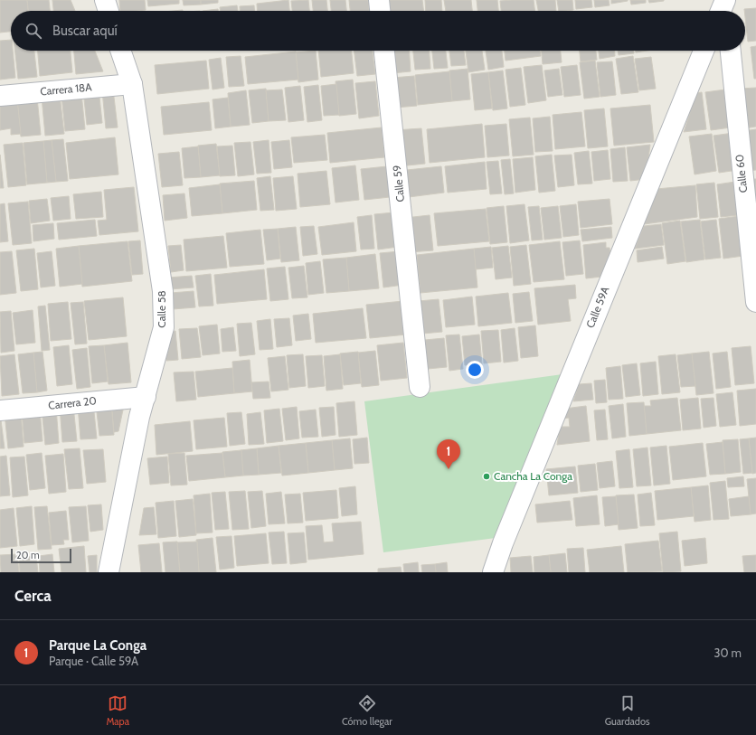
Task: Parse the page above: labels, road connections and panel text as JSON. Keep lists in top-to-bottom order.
{
  "streets": {
    "street": [
      "Carrera 18A",
      "Calle 60",
      "Calle 59",
      "Calle 59A",
      "Calle 58",
      "Carrera 20"
    ]
  },
  "crossings": [
    ["Carrera 18A", "Calle 58"],
    ["Calle 58", "Carrera 20"]
  ],
  "places": ["Cancha La Conga"],
  "scale_bar": "20 m",
  "page": {
    "search": "Buscar aquí",
    "pins": "1",
    "scale": "20 m",
    "heading": "Cerca",
    "list": [
      {
        "mark": "1",
        "name": "Parque La Conga",
        "note": "Parque · Calle 59A",
        "value": "30 m"
      }
    ],
    "nav": ["Mapa", "Cómo llegar", "Guardados"]
  }
}
